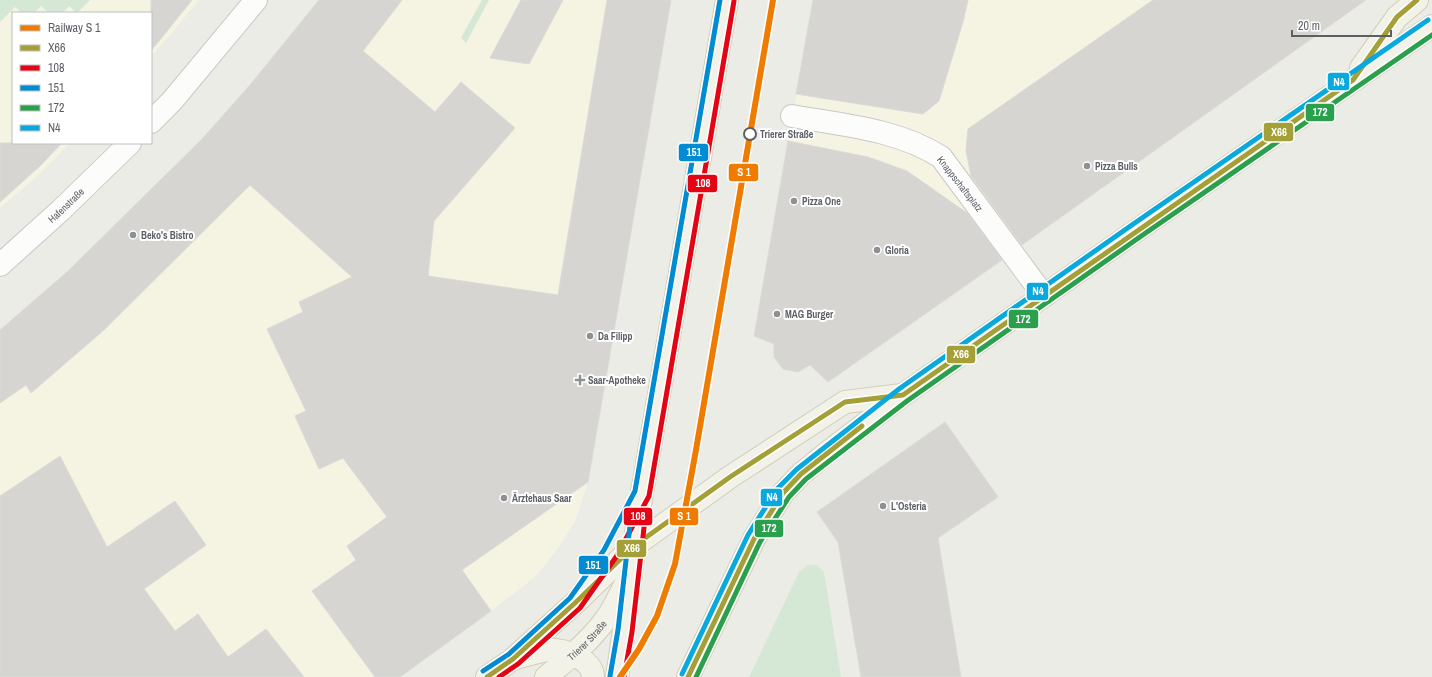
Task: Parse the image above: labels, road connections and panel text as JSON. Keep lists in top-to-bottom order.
{
  "streets": {
    "main road": ["Trierer Straße"],
    "street": ["Knappschaftsplatz", "Hafenstraße"]
  },
  "places": {
    "other": [
      "Trierer Straße",
      "Pizza Bulls",
      "Pizza One",
      "Beko's Bistro",
      "Gloria",
      "MAG Burger",
      "Da Filipp",
      "Ärztehaus Saar",
      "L'Osteria"
    ],
    "health": ["Saar-Apotheke"]
  },
  "lines": [
    "transit line X66",
    "transit line 151",
    "transit line 108",
    "transit line N4",
    "transit line 172"
  ],
  "legend": [
    "Railway S 1",
    "X66",
    "108",
    "151",
    "172",
    "N4"
  ],
  "scale_bar": "20 m"
}
